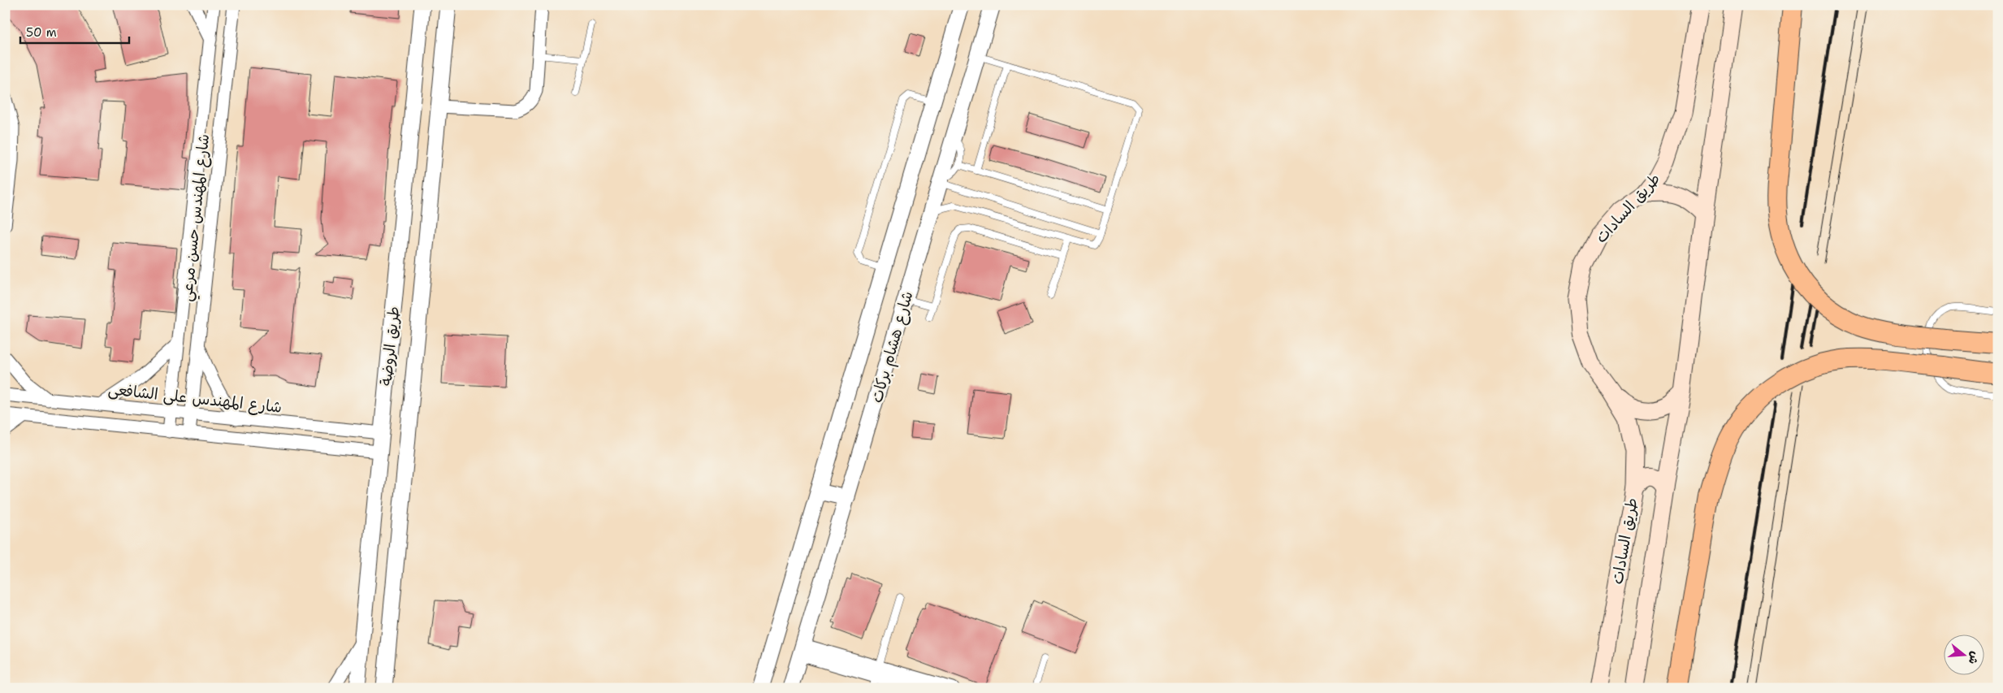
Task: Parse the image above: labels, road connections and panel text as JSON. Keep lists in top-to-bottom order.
{
  "streets": {
    "main road": ["طريق السادات"],
    "street": [
      "شارع المهندس حسن مرعي",
      "طريق الروضة",
      "شارع هشام بركات",
      "شارع المهندس على الشافعى"
    ]
  },
  "crossings": [
    ["شارع المهندس حسن مرعي", "شارع المهندس على الشافعى"],
    ["طريق الروضة", "شارع المهندس على الشافعى"]
  ],
  "scale_bar": "50 m",
  "north": "right"
}
